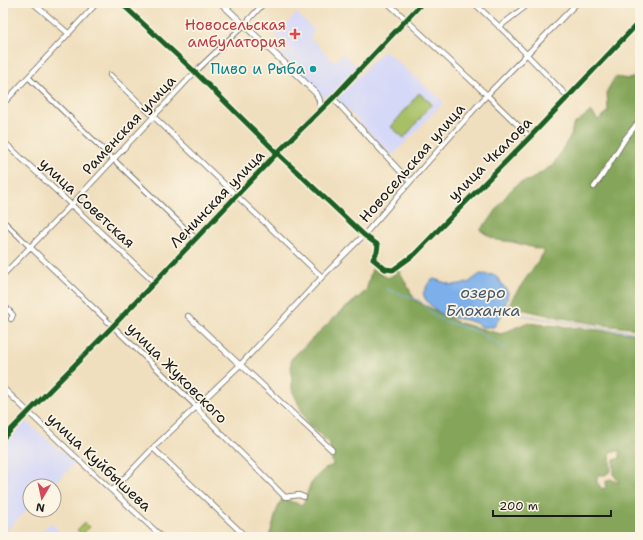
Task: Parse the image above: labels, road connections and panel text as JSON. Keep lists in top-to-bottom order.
{
  "streets": {
    "street": [
      "Раменская улица",
      "улица Чкалова",
      "Новосельская улица",
      "Ленинская улица",
      "улица Советская",
      "улица Жуковского",
      "улица Куйбышева"
    ]
  },
  "crossings": [
    ["Раменская улица", "улица Советская"],
    ["Раменская улица", "улица Жуковского"],
    ["улица Чкалова", "Новосельская улица"],
    ["Новосельская улица", "улица Жуковского"],
    ["Новосельская улица", "улица Куйбышева"],
    ["Ленинская улица", "улица Советская"],
    ["Ленинская улица", "улица Жуковского"],
    ["Ленинская улица", "улица Куйбышева"]
  ],
  "water": ["озеро Блоханка"],
  "places": {
    "health": ["Новосельская амбулатория"],
    "other": ["Пиво и Рыба"]
  },
  "scale_bar": "200 m",
  "north": "bottom"
}
